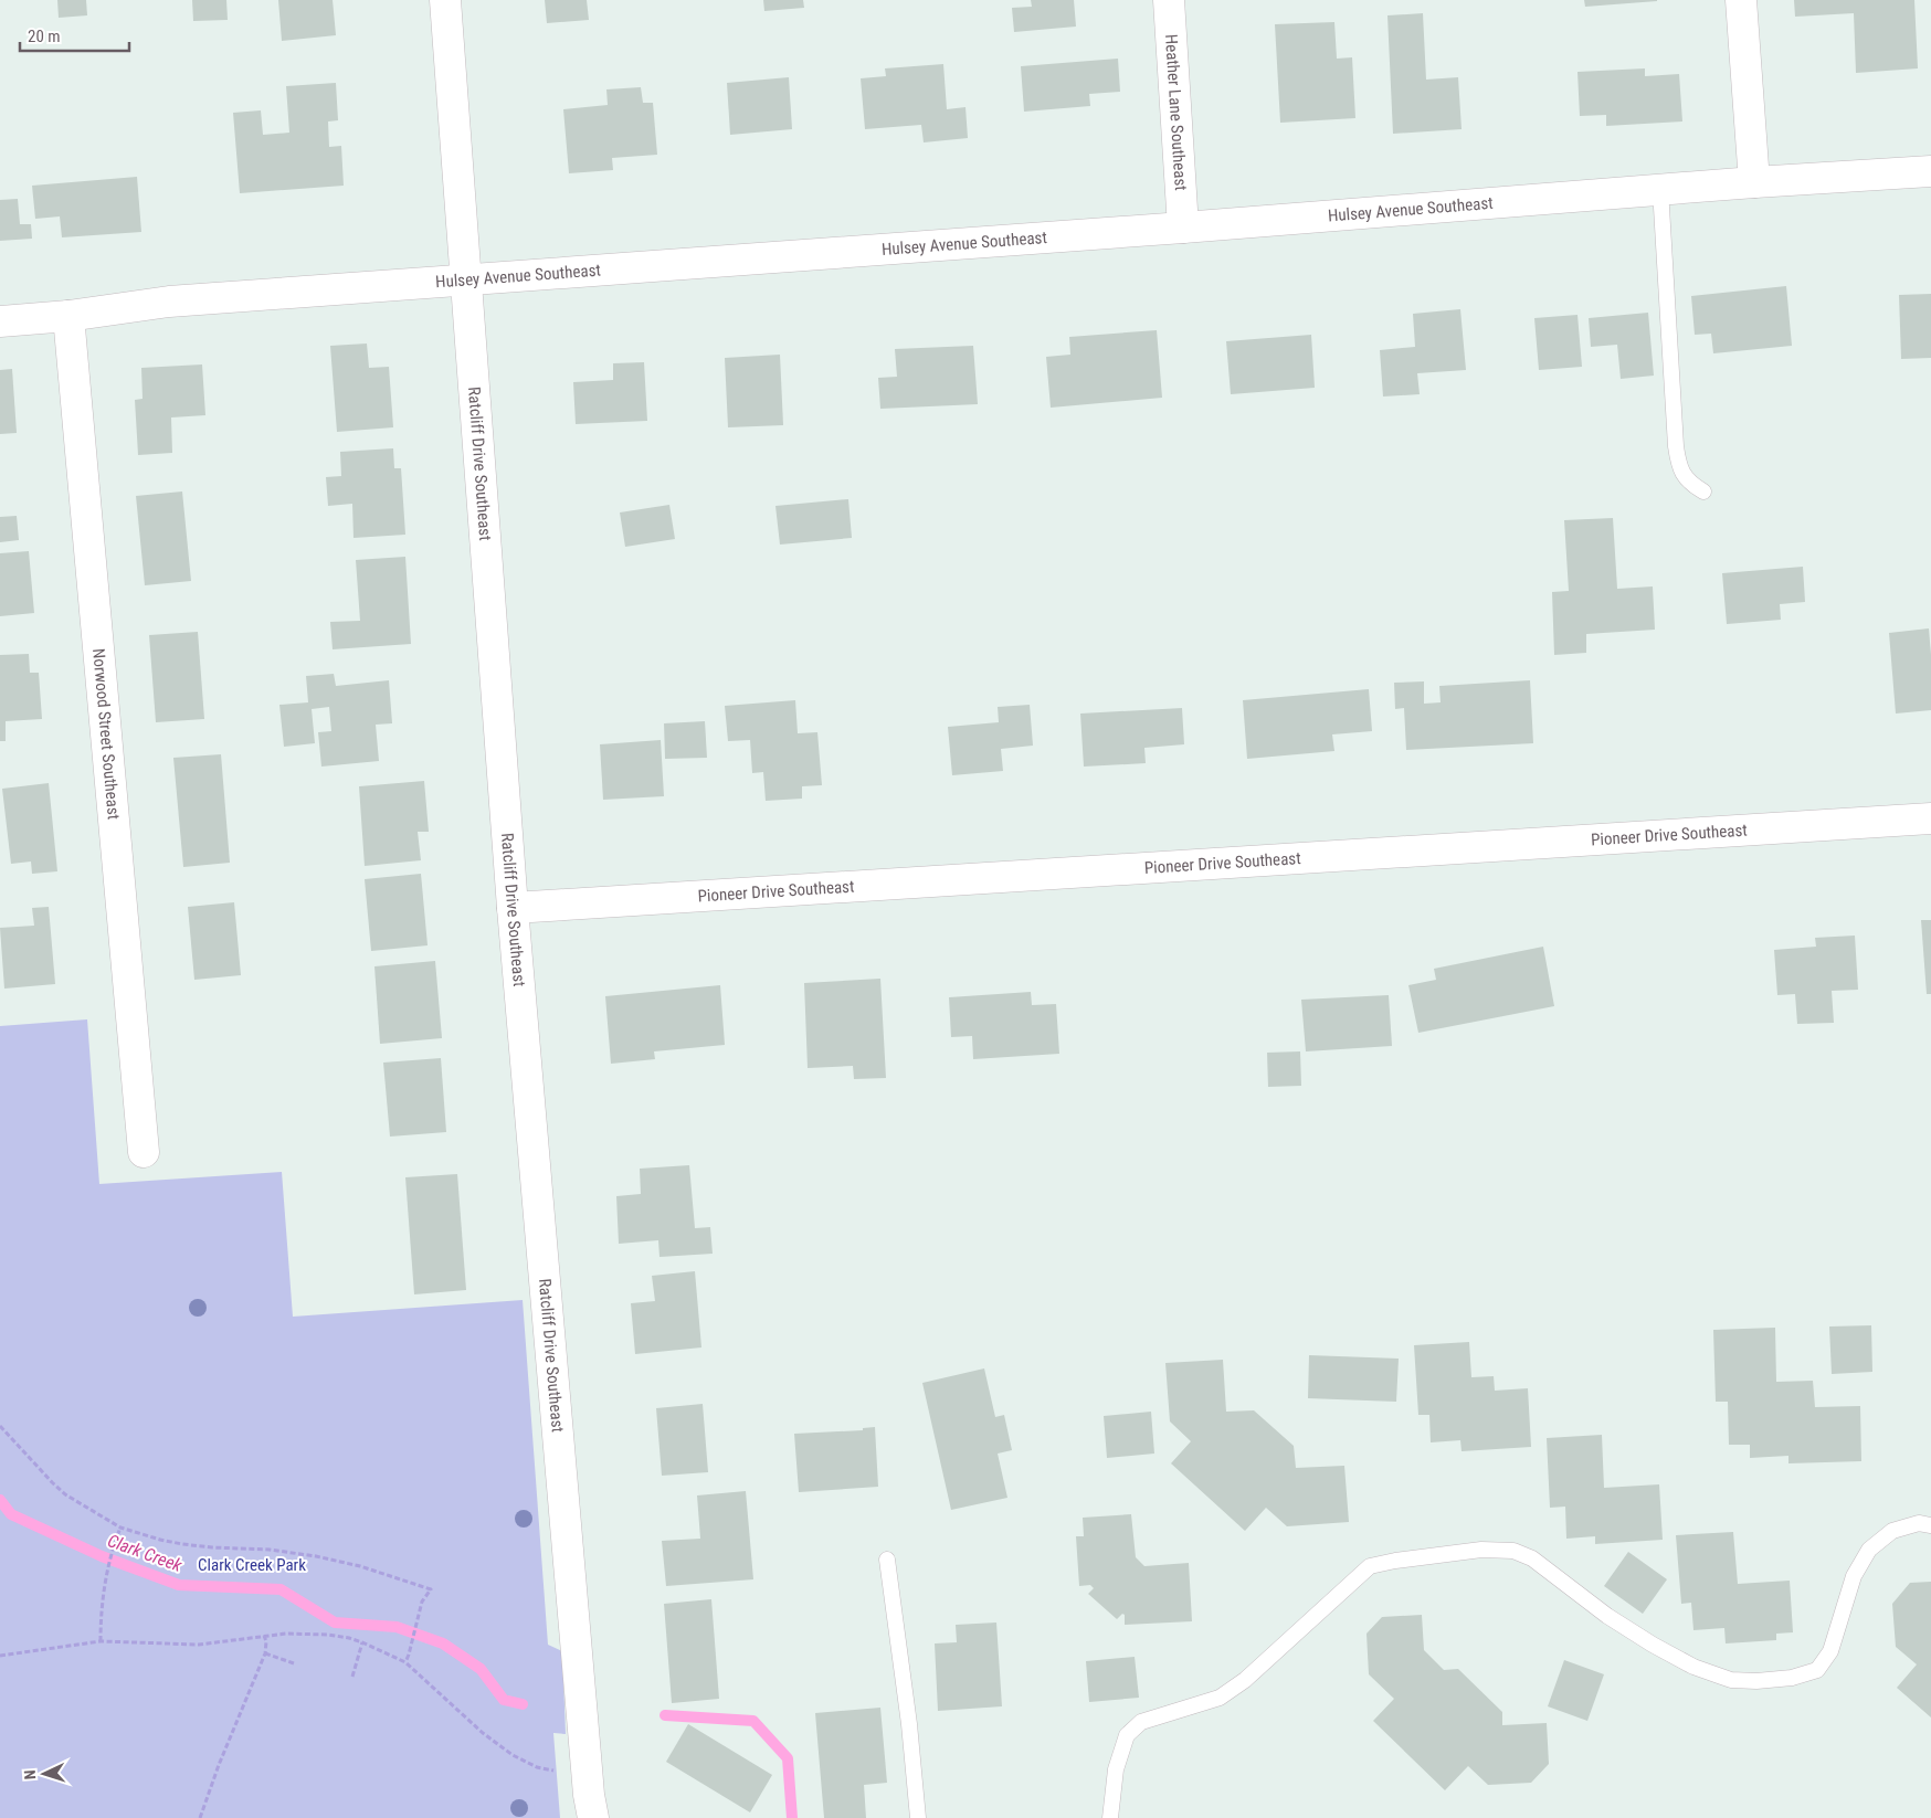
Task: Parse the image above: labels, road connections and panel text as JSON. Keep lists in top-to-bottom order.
{
  "streets": {
    "street": [
      "Heather Lane Southeast",
      "Hulsey Avenue Southeast",
      "Ratcliff Drive Southeast",
      "Norwood Street Southeast",
      "Pioneer Drive Southeast"
    ]
  },
  "crossings": [
    ["Heather Lane Southeast", "Hulsey Avenue Southeast"],
    ["Hulsey Avenue Southeast", "Ratcliff Drive Southeast"],
    ["Hulsey Avenue Southeast", "Norwood Street Southeast"],
    ["Ratcliff Drive Southeast", "Pioneer Drive Southeast"]
  ],
  "water": ["Clark Creek"],
  "parks": ["Clark Creek Park"],
  "scale_bar": "20 m",
  "north": "left"
}
